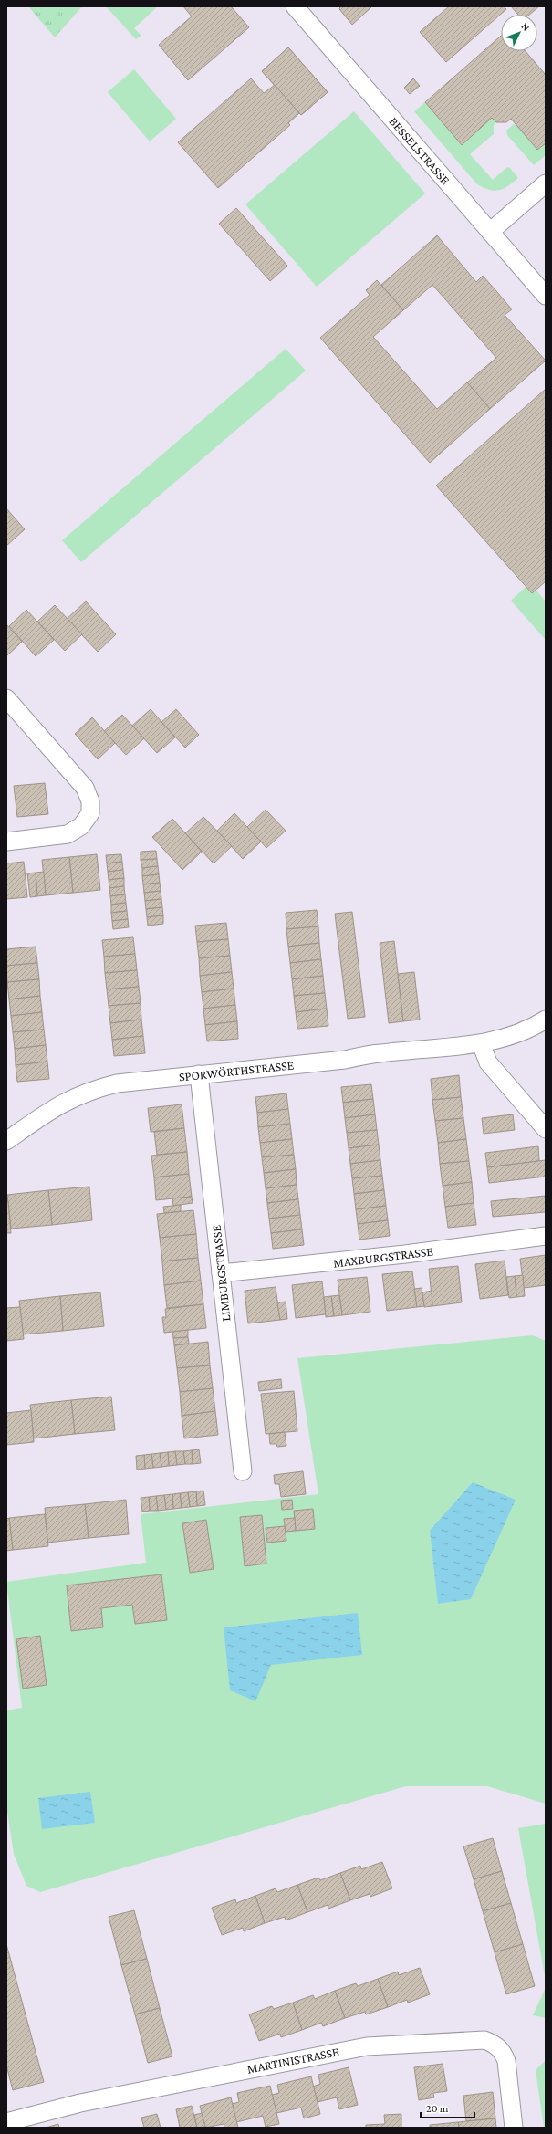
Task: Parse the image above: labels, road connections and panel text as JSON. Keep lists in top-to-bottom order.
{
  "streets": {
    "street": [
      "BESSELSTRASSE",
      "SPORWÖRTHSTRASSE",
      "MAXBURGSTRASSE",
      "LIMBURGSTRASSE",
      "MARTINISTRASSE"
    ]
  },
  "crossings": [
    ["SPORWÖRTHSTRASSE", "LIMBURGSTRASSE"],
    ["MAXBURGSTRASSE", "LIMBURGSTRASSE"]
  ],
  "scale_bar": "20 m",
  "north": "top right"
}
